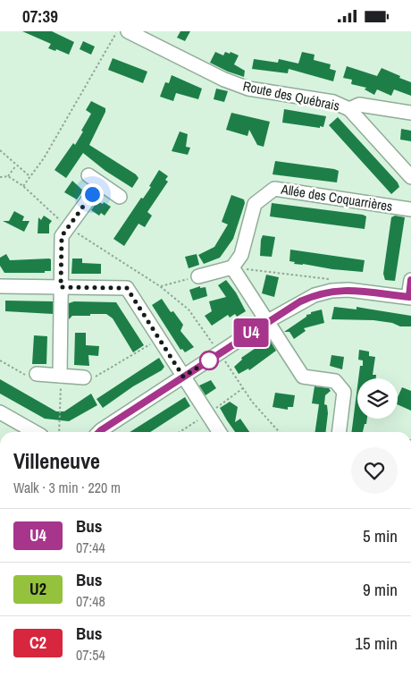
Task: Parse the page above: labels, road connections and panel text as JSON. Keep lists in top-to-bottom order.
{
  "streets": {
    "street": ["Route des Québrais", "Allée des Coquarrières"]
  },
  "lines": ["bus line U4"],
  "page": {
    "status": "07:39",
    "on_map": "U4",
    "heading": ["Villeneuve", "Walk · 3 min · 220 m"],
    "list": [
      {
        "mark": "U4",
        "name": "Bus",
        "note": "07:44",
        "value": "5 min"
      },
      {
        "mark": "U2",
        "name": "Bus",
        "note": "07:48",
        "value": "9 min"
      },
      {
        "mark": "C2",
        "name": "Bus",
        "note": "07:54",
        "value": "15 min"
      }
    ]
  }
}
